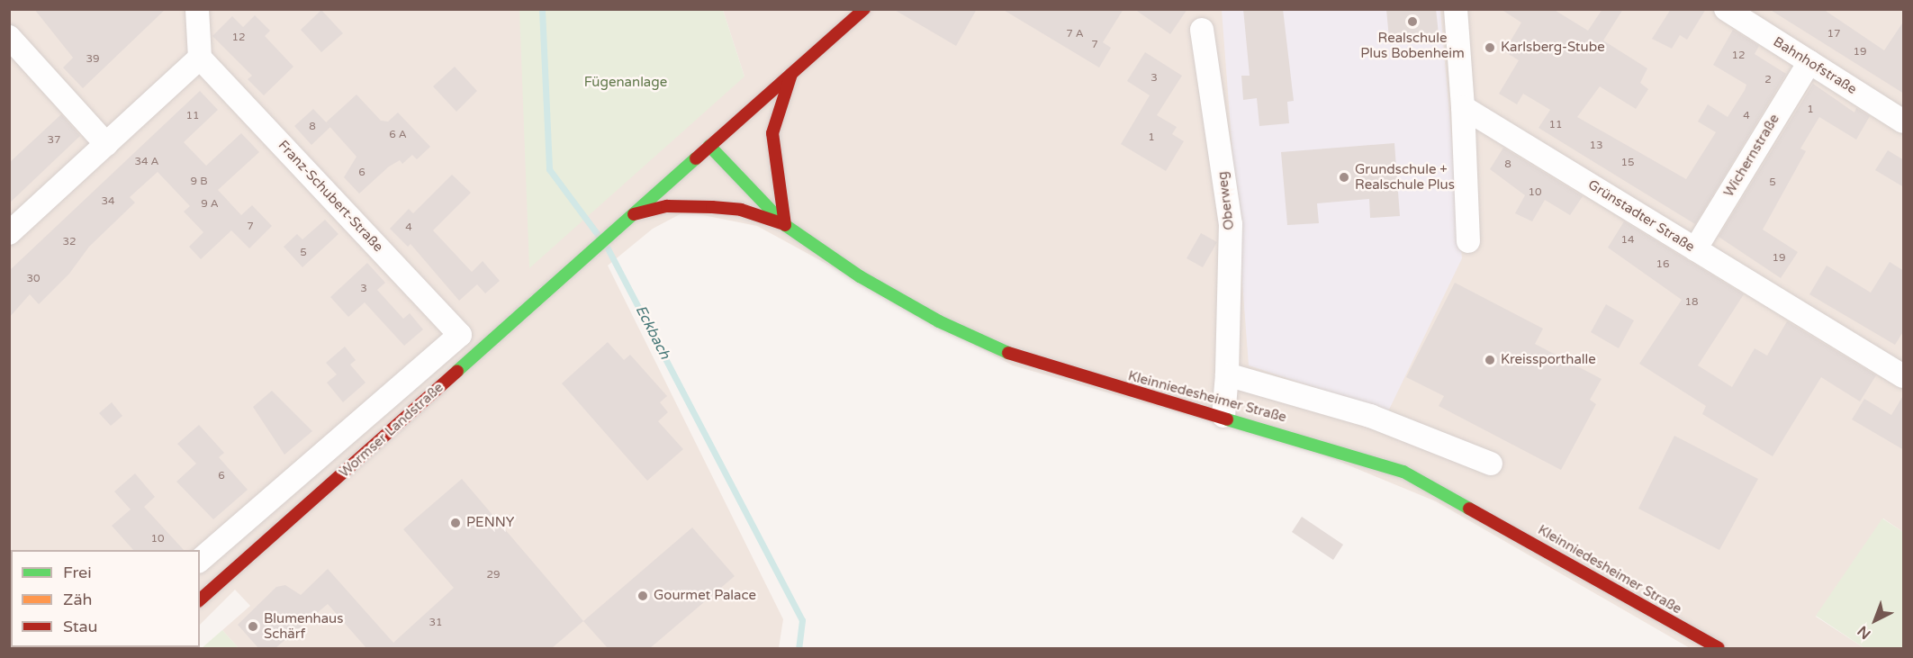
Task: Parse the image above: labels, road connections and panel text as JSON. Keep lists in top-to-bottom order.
{
  "streets": {
    "main road": ["Kleinniedesheimer Straße", "Wormser Landstraße"],
    "street": [
      "Bahnhofstraße",
      "Wichernstraße",
      "Franz-Schubert-Straße",
      "Oberweg",
      "Grünstadter Straße"
    ]
  },
  "crossings": [
    ["Bahnhofstraße", "Wichernstraße"],
    ["Wichernstraße", "Grünstadter Straße"],
    ["Franz-Schubert-Straße", "Wormser Landstraße"],
    ["Oberweg", "Kleinniedesheimer Straße"],
    ["Kleinniedesheimer Straße", "Wormser Landstraße"]
  ],
  "water": ["Eckbach"],
  "parks": ["Fügenanlage"],
  "places": [
    "Realschule Plus Bobenheim",
    "Karlsberg-Stube",
    "Grundschule + Realschule Plus",
    "Kreissporthalle",
    "PENNY",
    "Gourmet Palace",
    "Blumenhaus Schärf"
  ],
  "house_numbers": [
    "7 A",
    "17",
    "12",
    "7",
    "19",
    "12",
    "39",
    "3",
    "2",
    "1",
    "11",
    "4",
    "11",
    "8",
    "6 A",
    "1",
    "37",
    "13",
    "34 A",
    "15",
    "8",
    "6",
    "9 B",
    "5",
    "10",
    "34",
    "9 A",
    "7",
    "4",
    "14",
    "32",
    "5",
    "19",
    "16",
    "30",
    "3",
    "18",
    "6",
    "10",
    "29",
    "31"
  ],
  "legend": ["Frei", "Zäh", "Stau"],
  "north": "bottom left"
}
